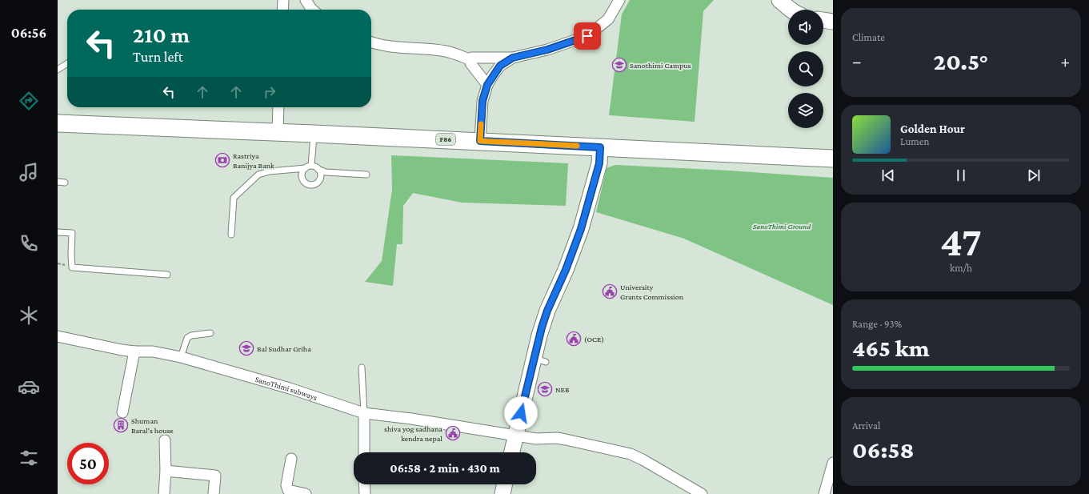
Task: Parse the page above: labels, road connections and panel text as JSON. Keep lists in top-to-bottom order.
{
  "streets": {
    "main road": ["F86"],
    "street": ["SanoThimi subways"]
  },
  "parks": ["SanoThimi Ground"],
  "places": {
    "school or university": ["Sanothimi Campus", "Bal Sudhar Griha", "NEB"],
    "bank": ["Rastriya Banijya Bank"],
    "public building": ["University Grants Commission", "(OCE)", "shiva yog sadhana kendra nepal"],
    "building": ["Shuman Baral's house"]
  },
  "page": {
    "tabs": "06:56",
    "tile": [
      "Climate",
      ["47", "km/h"],
      ["Range · 93%", "465 km"],
      ["Arrival", "06:58"]
    ],
    "turn": ["210 m", "Turn left"],
    "heat": ["−", "20.5°", "+"],
    "song": ["Golden Hour", "Lumen"],
    "limit": "50",
    "trip": "06:58 · 2 min · 430 m"
  }
}
